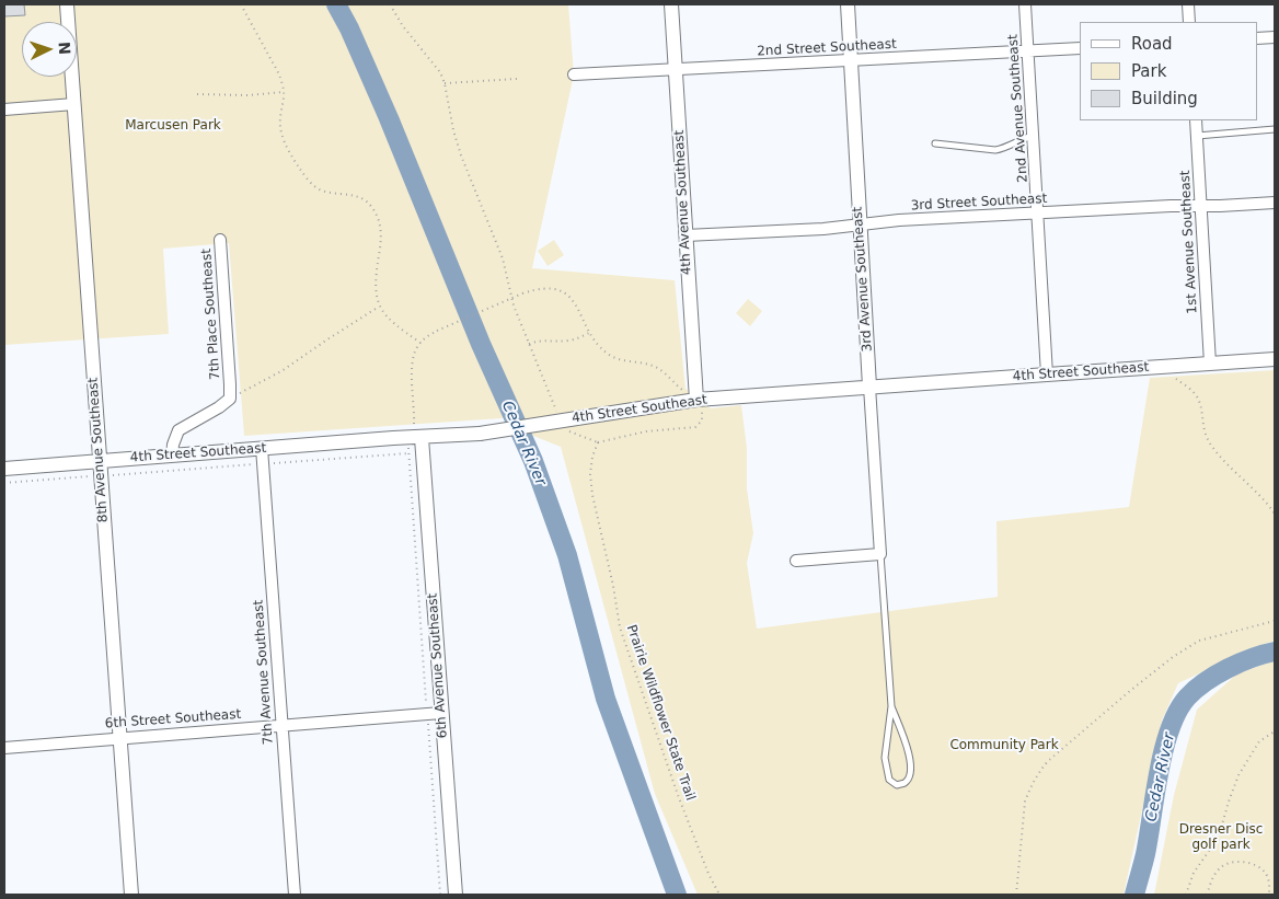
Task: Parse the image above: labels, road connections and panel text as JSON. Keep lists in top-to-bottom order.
{
  "streets": {
    "street": [
      "2nd Street Southeast",
      "2nd Avenue Southeast",
      "4th Avenue Southeast",
      "3rd Street Southeast",
      "1st Avenue Southeast",
      "3rd Avenue Southeast",
      "7th Place Southeast",
      "4th Street Southeast",
      "8th Avenue Southeast",
      "6th Avenue Southeast",
      "7th Avenue Southeast",
      "6th Street Southeast"
    ],
    "path": ["Prairie Wildflower State Trail"]
  },
  "crossings": [
    ["2nd Street Southeast", "2nd Avenue Southeast"],
    ["2nd Street Southeast", "4th Avenue Southeast"],
    ["2nd Street Southeast", "3rd Avenue Southeast"],
    ["2nd Avenue Southeast", "3rd Street Southeast"],
    ["2nd Avenue Southeast", "4th Street Southeast"],
    ["4th Avenue Southeast", "3rd Street Southeast"],
    ["4th Avenue Southeast", "4th Street Southeast"],
    ["3rd Street Southeast", "1st Avenue Southeast"],
    ["3rd Street Southeast", "3rd Avenue Southeast"],
    ["1st Avenue Southeast", "4th Street Southeast"],
    ["3rd Avenue Southeast", "4th Street Southeast"],
    ["7th Place Southeast", "4th Street Southeast"],
    ["4th Street Southeast", "8th Avenue Southeast"],
    ["4th Street Southeast", "6th Avenue Southeast"],
    ["4th Street Southeast", "7th Avenue Southeast"],
    ["8th Avenue Southeast", "6th Street Southeast"],
    ["6th Avenue Southeast", "6th Street Southeast"],
    ["7th Avenue Southeast", "6th Street Southeast"]
  ],
  "water": ["Cedar River"],
  "parks": ["Marcusen Park", "Community Park", "Dresner Disc golf park"],
  "legend": ["Road", "Park", "Building"],
  "north": "right"
}
